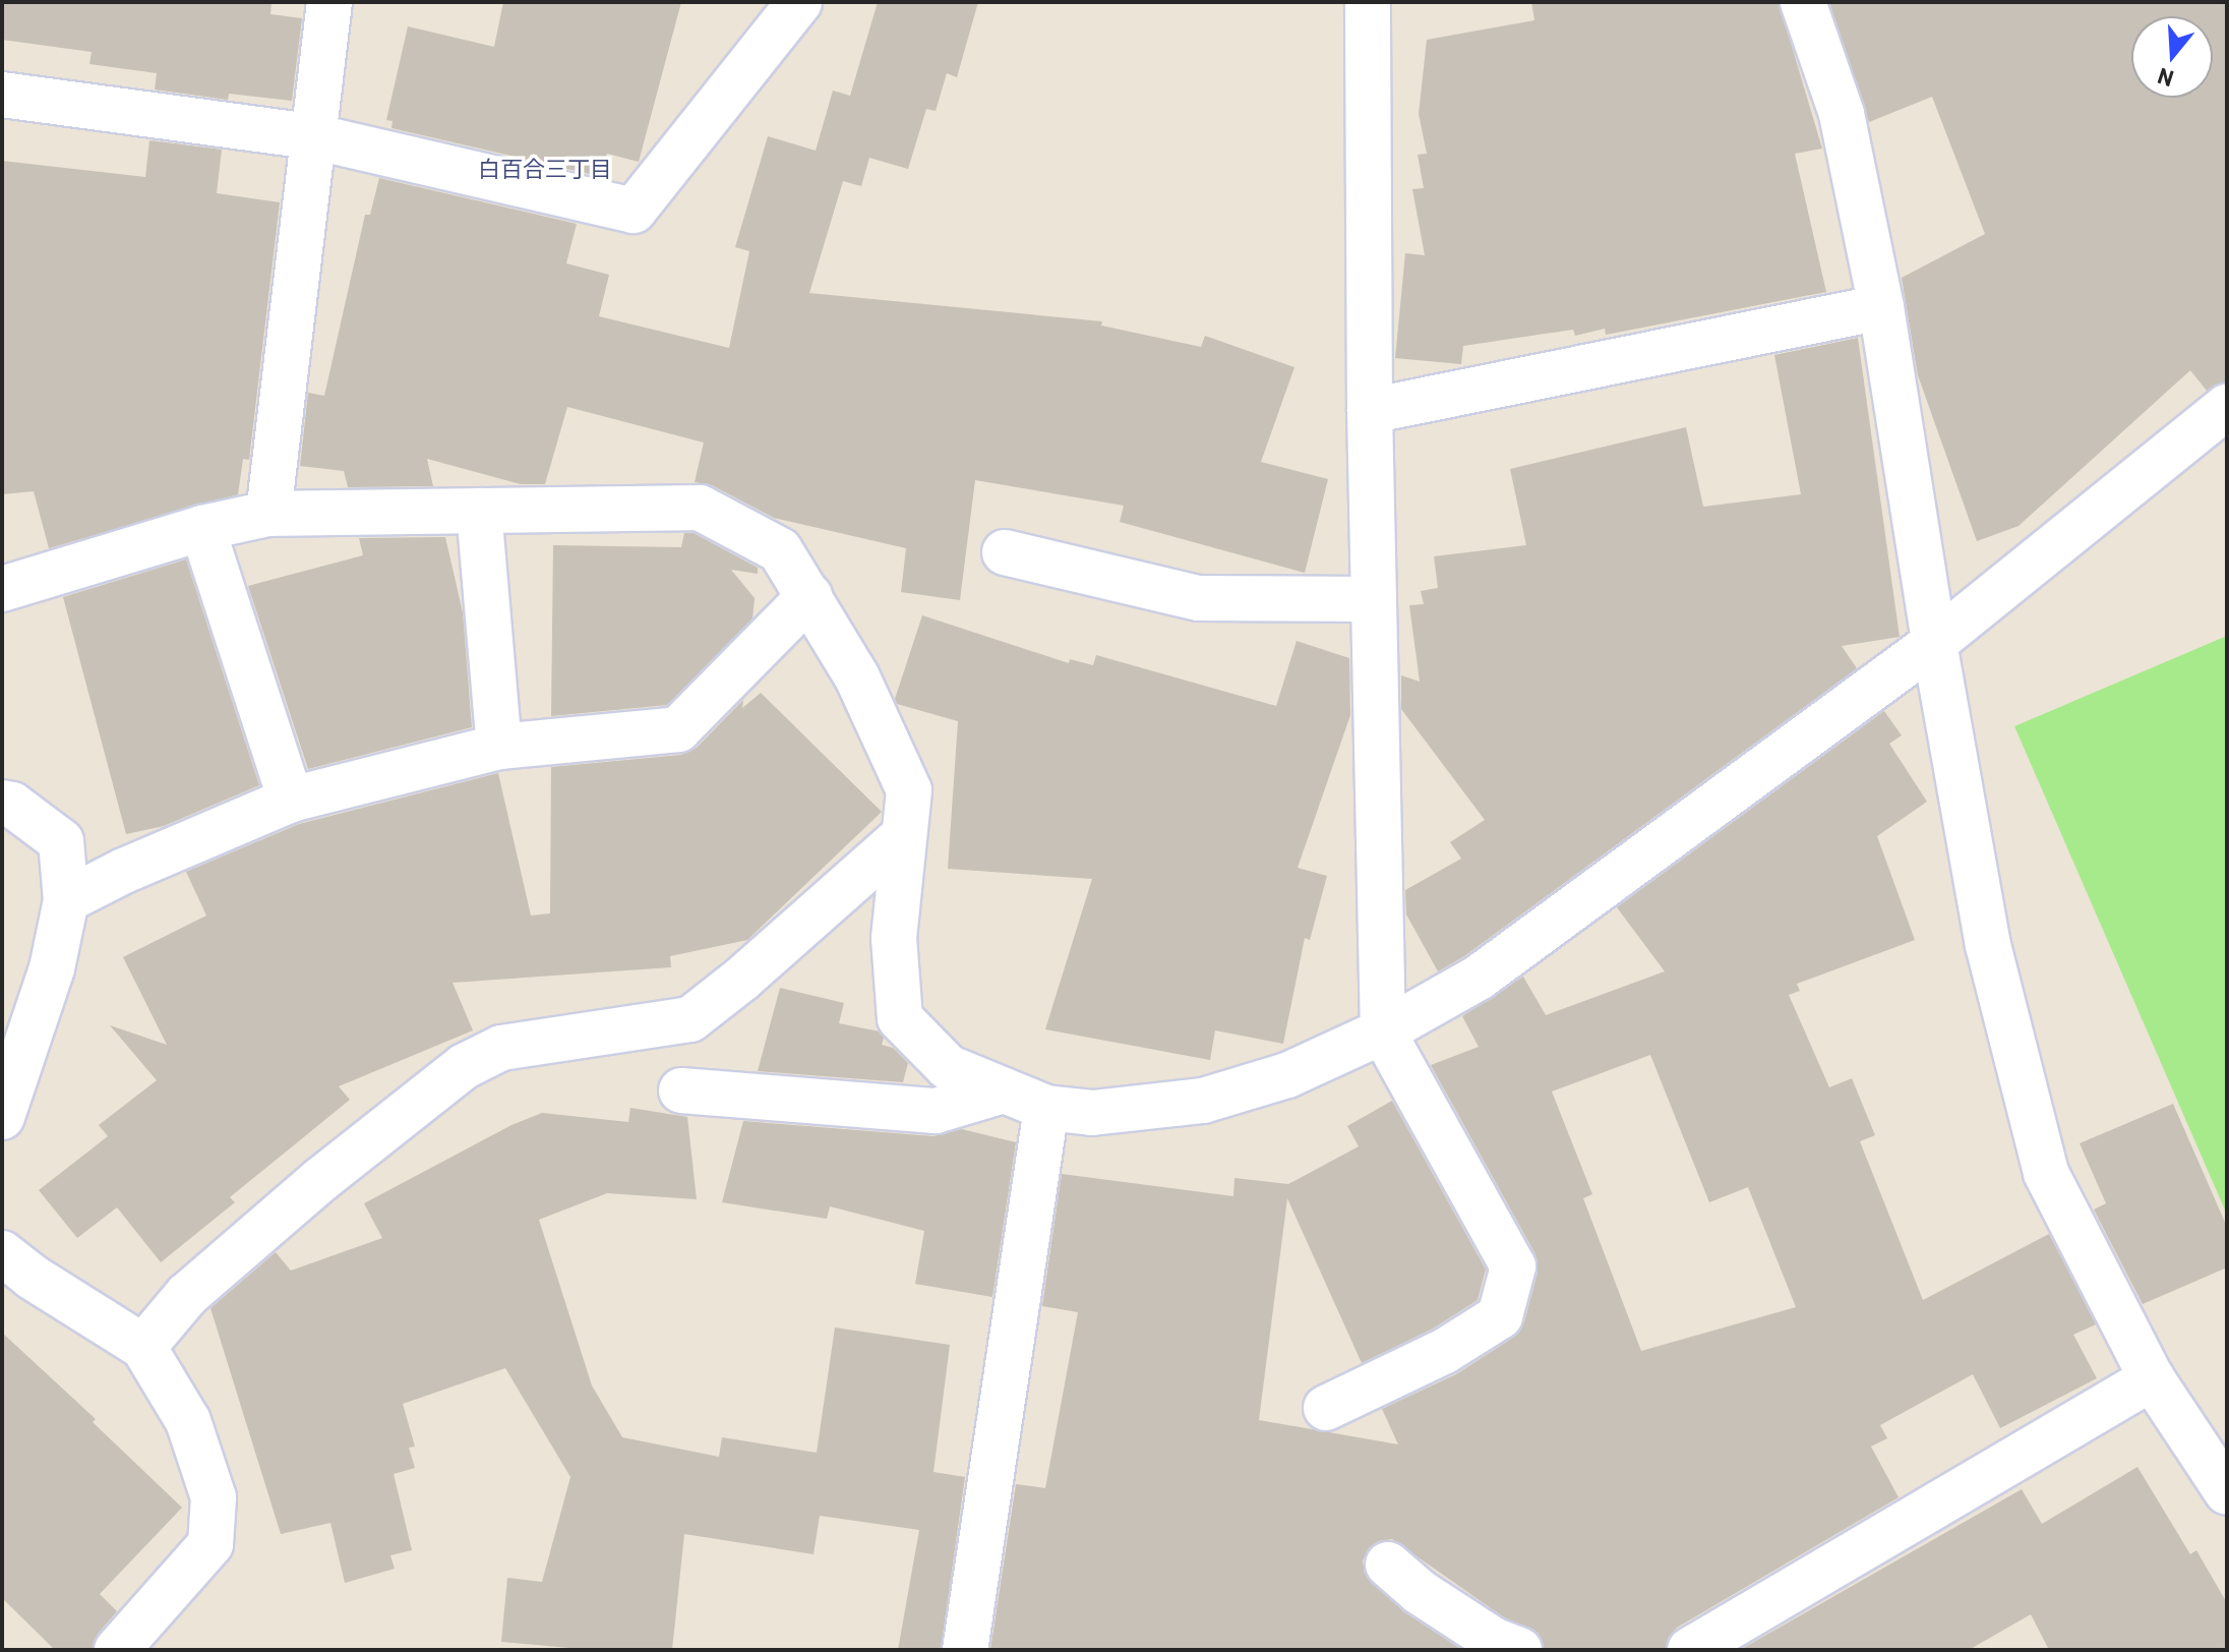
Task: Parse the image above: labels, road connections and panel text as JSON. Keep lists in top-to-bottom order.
{
  "districts": ["白百合三丁目"],
  "north": "bottom"
}
